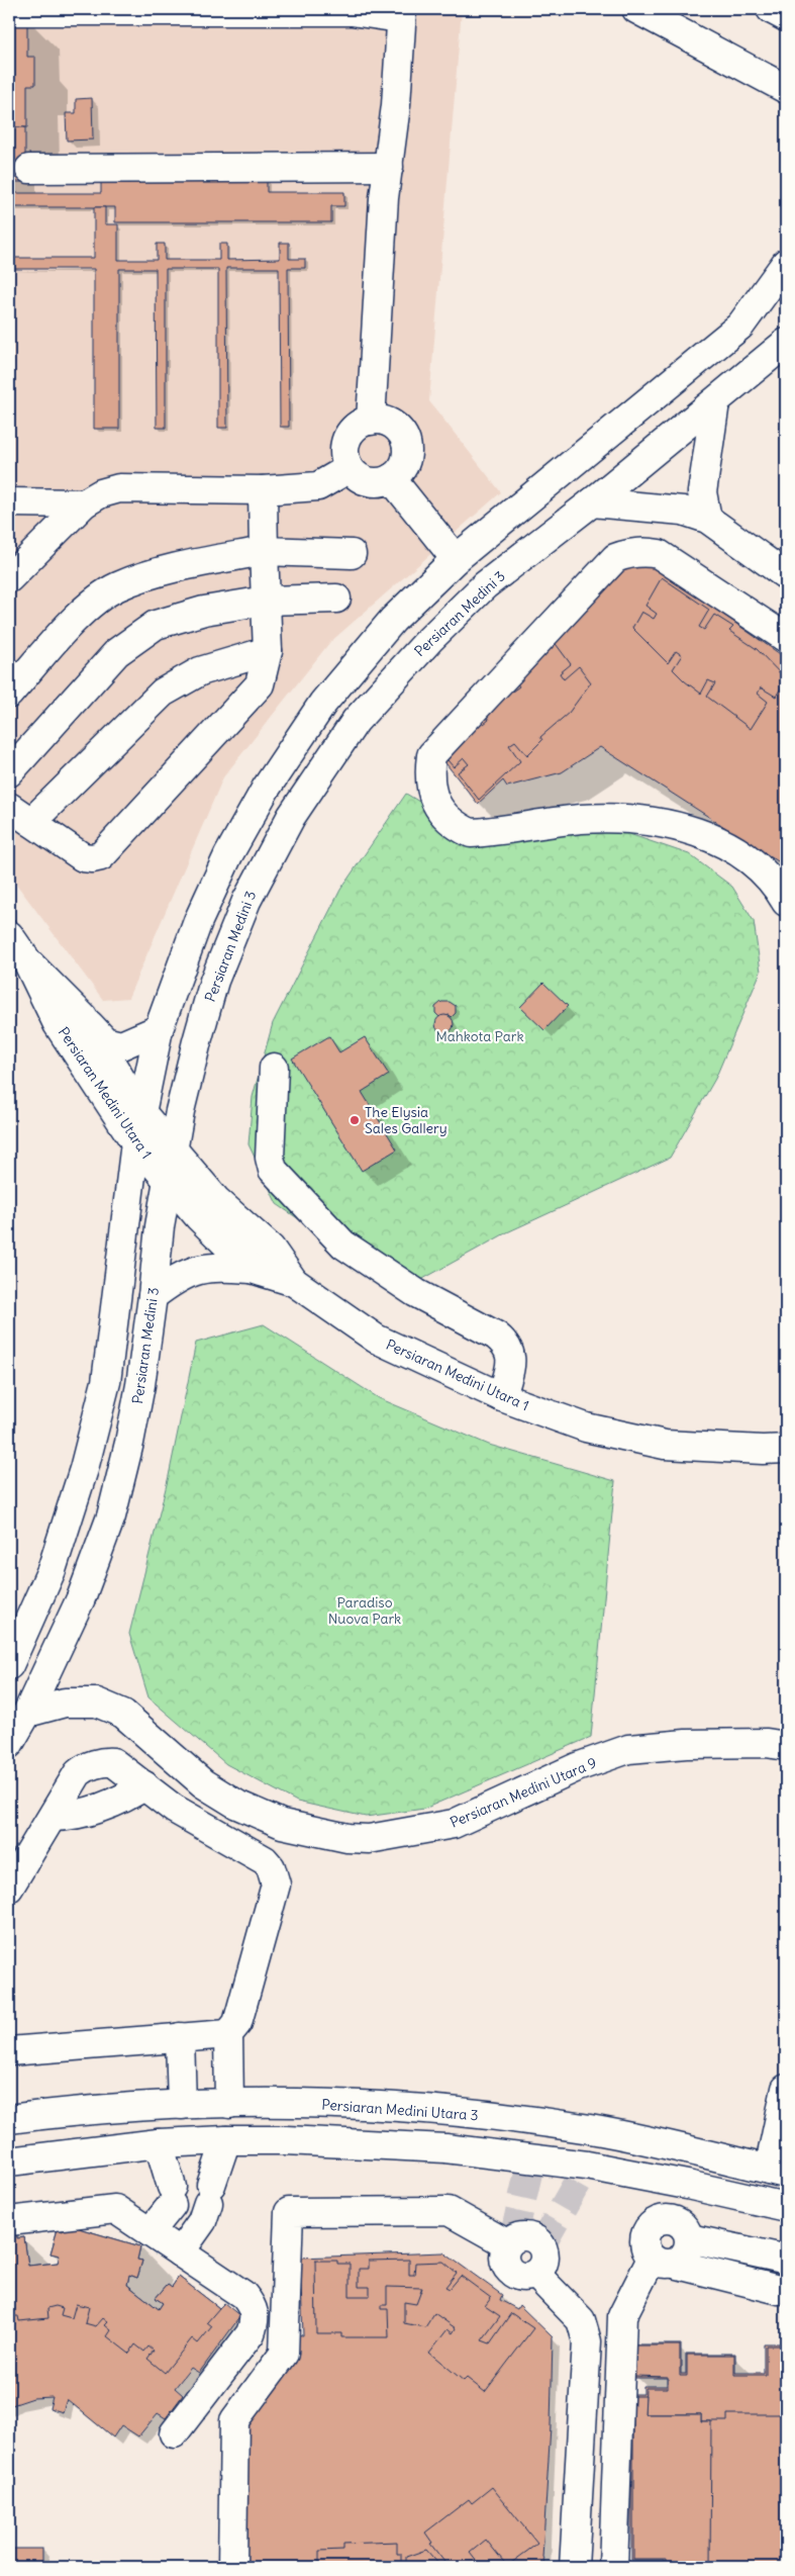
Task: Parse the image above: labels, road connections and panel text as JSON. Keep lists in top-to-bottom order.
{
  "streets": {
    "street": [
      "Persiaran Medini 3",
      "Persiaran Medini Utara 1",
      "Persiaran Medini Utara 9",
      "Persiaran Medini Utara 3"
    ]
  },
  "crossings": [
    ["Persiaran Medini 3", "Persiaran Medini Utara 1"],
    ["Persiaran Medini 3", "Persiaran Medini Utara 9"]
  ],
  "parks": ["Mahkota Park", "Paradiso Nuova Park"],
  "places": ["The Elysia Sales Gallery"]
}
